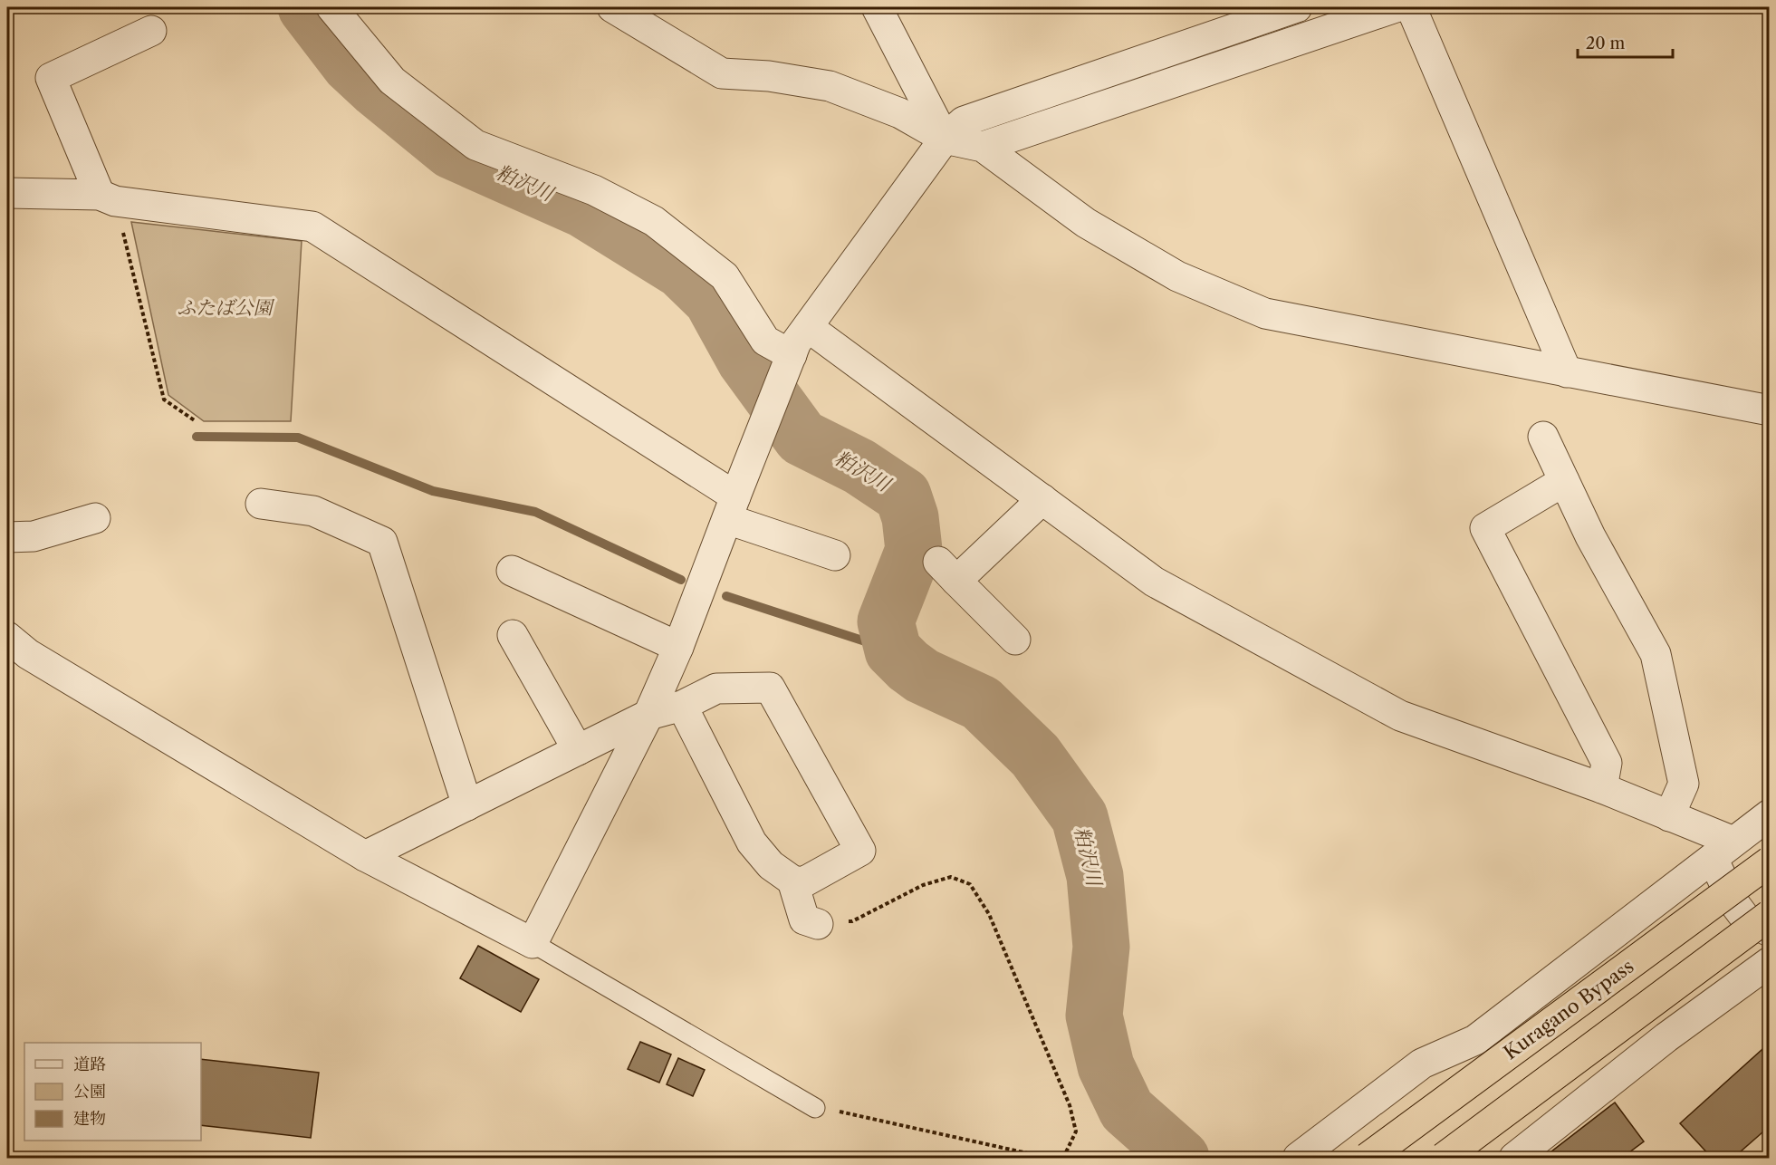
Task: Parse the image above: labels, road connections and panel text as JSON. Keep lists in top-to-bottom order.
{
  "streets": {
    "highway": ["Kuragano Bypass"]
  },
  "water": ["粕沢川"],
  "parks": ["ふたば公園"],
  "legend": ["道路", "公園", "建物"],
  "scale_bar": "20 m"
}
